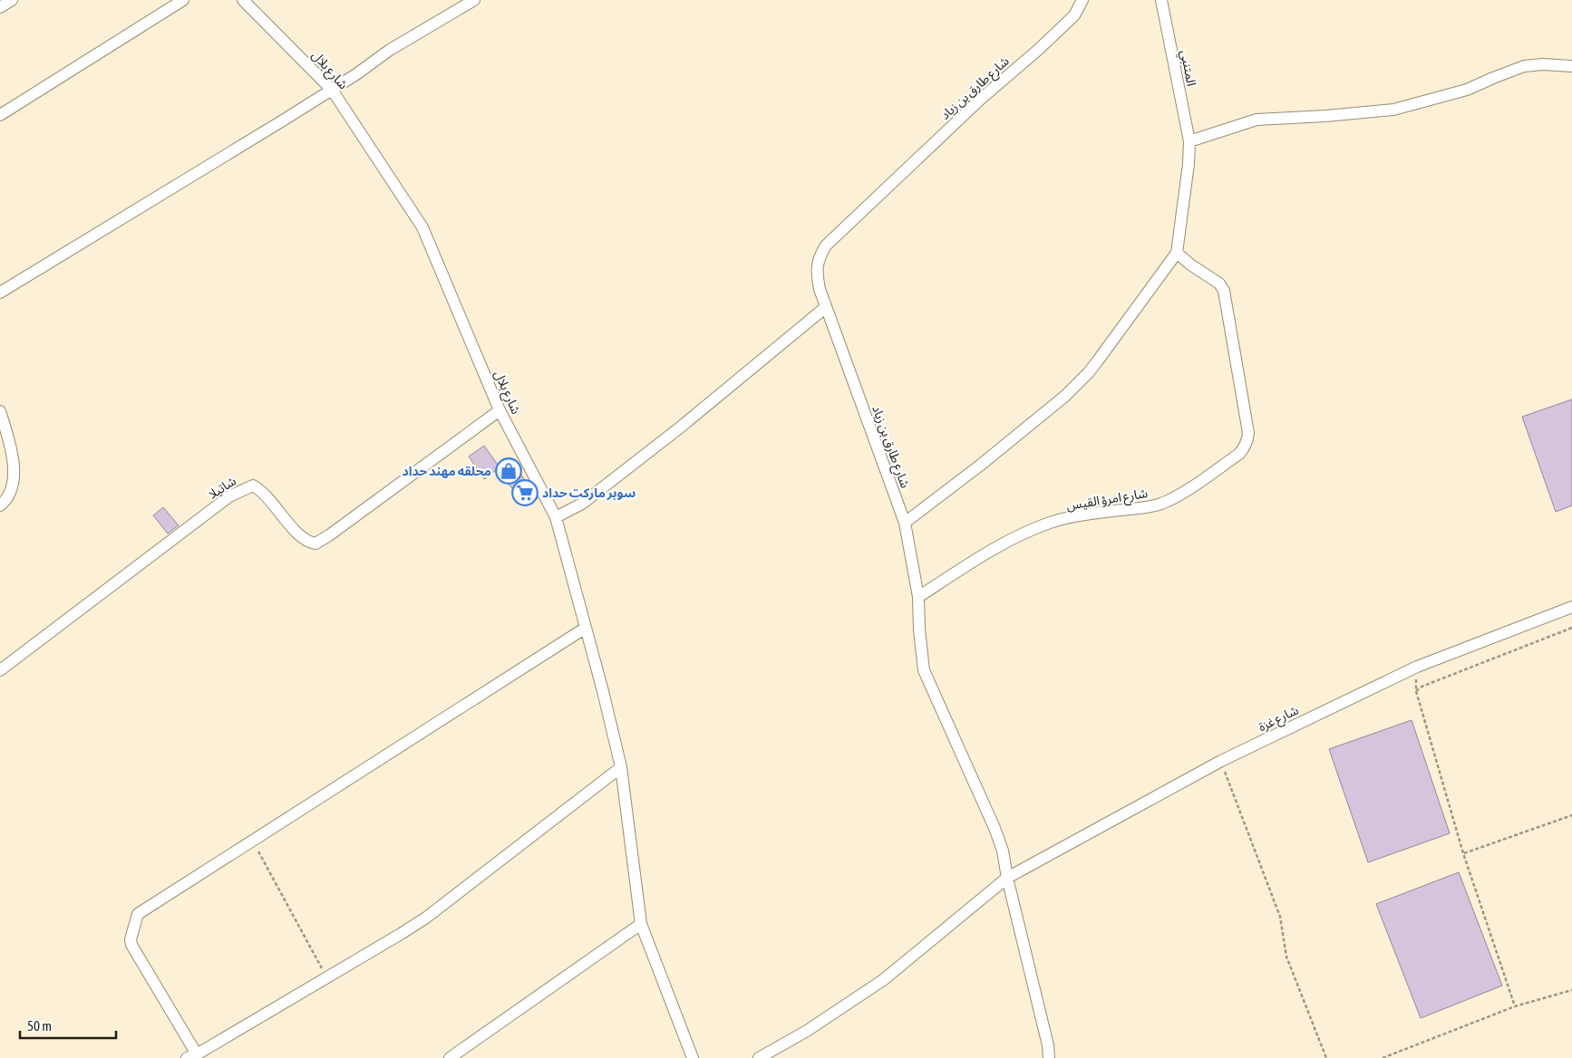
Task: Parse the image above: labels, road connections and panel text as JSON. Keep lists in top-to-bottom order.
{
  "streets": {
    "street": [
      "المتنبي",
      "شارع بلال",
      "شارع طارق بن زياد",
      "شاتيلا",
      "شارع امرؤ القيس",
      "شارع غزة"
    ]
  },
  "crossings": [
    ["شارع بلال", "شاتيلا"],
    ["شارع طارق بن زياد", "شارع امرؤ القيس"],
    ["شارع طارق بن زياد", "شارع غزة"]
  ],
  "places": {
    "shop": ["محلقه مهند حداد"],
    "supermarket": ["سوبر ماركت حداد"]
  },
  "scale_bar": "50 m"
}
